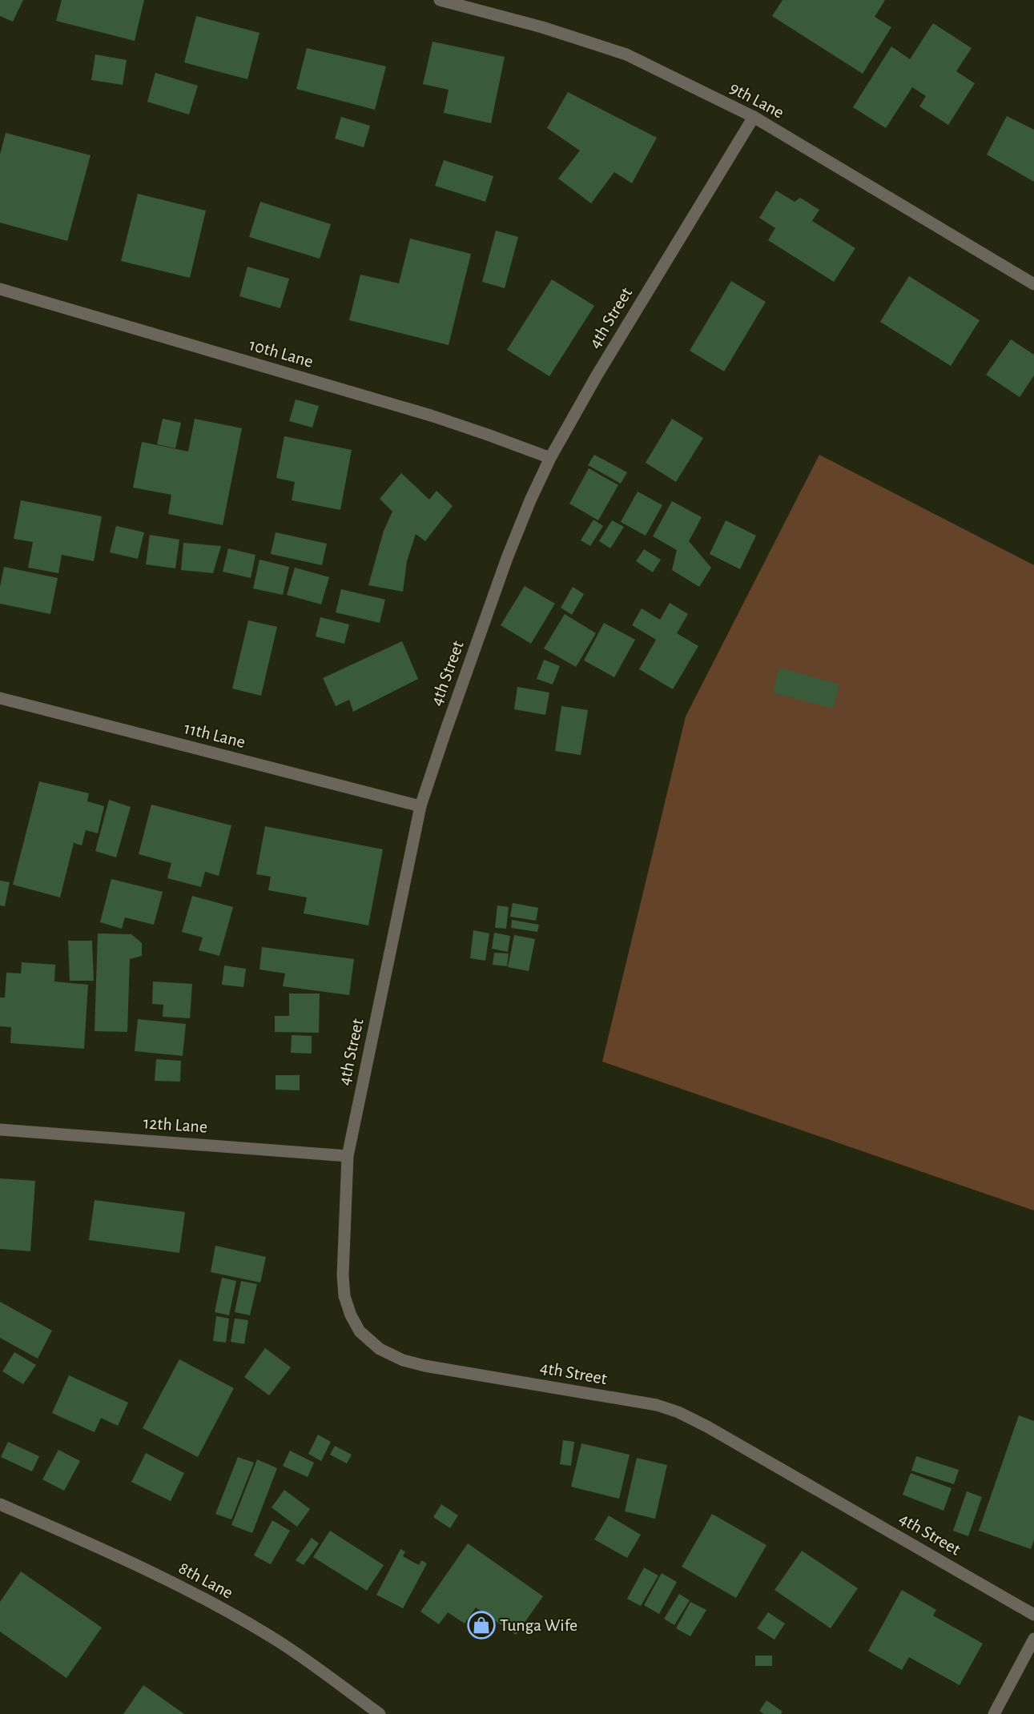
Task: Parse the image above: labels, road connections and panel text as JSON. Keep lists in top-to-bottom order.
{
  "streets": {
    "street": [
      "9th Lane",
      "4th Street",
      "10th Lane",
      "11th Lane",
      "12th Lane",
      "8th Lane"
    ]
  },
  "crossings": [
    ["9th Lane", "4th Street"],
    ["4th Street", "10th Lane"],
    ["4th Street", "11th Lane"],
    ["4th Street", "12th Lane"]
  ],
  "places": {
    "shop": ["Tunga Wife"]
  }
}
